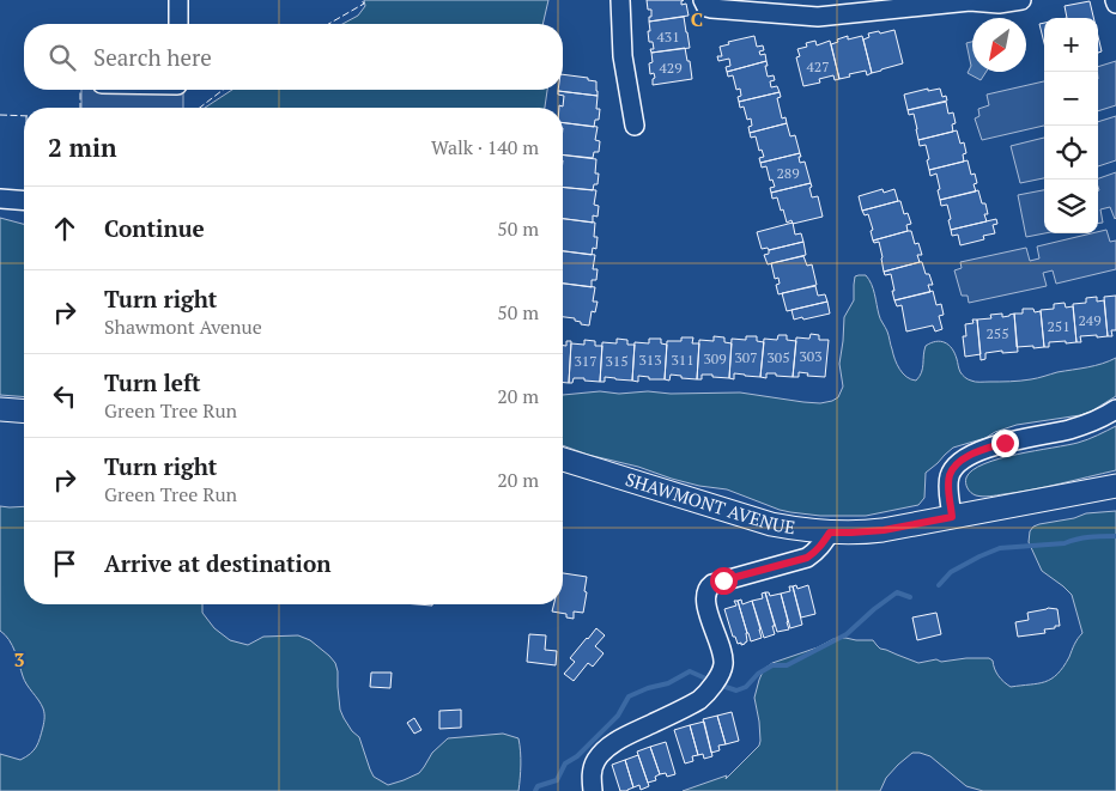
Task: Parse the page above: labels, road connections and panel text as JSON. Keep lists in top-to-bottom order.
{
  "streets": {
    "main road": ["SHAWMONT AVENUE"]
  },
  "house_numbers": [
    "431",
    "427",
    "429",
    "289",
    "249",
    "251",
    "255",
    "303",
    "307",
    "305",
    "309",
    "313",
    "311",
    "317",
    "315"
  ],
  "north": "bottom left",
  "page": {
    "map_buttons": ["+", "−"],
    "search": "Search here",
    "heading": ["2 min", "Walk · 140 m"],
    "list": [
      ["Continue", "50 m"],
      ["Turn right", "Shawmont Avenue", "50 m"],
      ["Turn left", "Green Tree Run", "20 m"],
      ["Turn right", "Green Tree Run", "20 m"],
      "Arrive at destination"
    ]
  },
  "grid": {
    "columns": ["C"],
    "rows": ["3"]
  }
}
